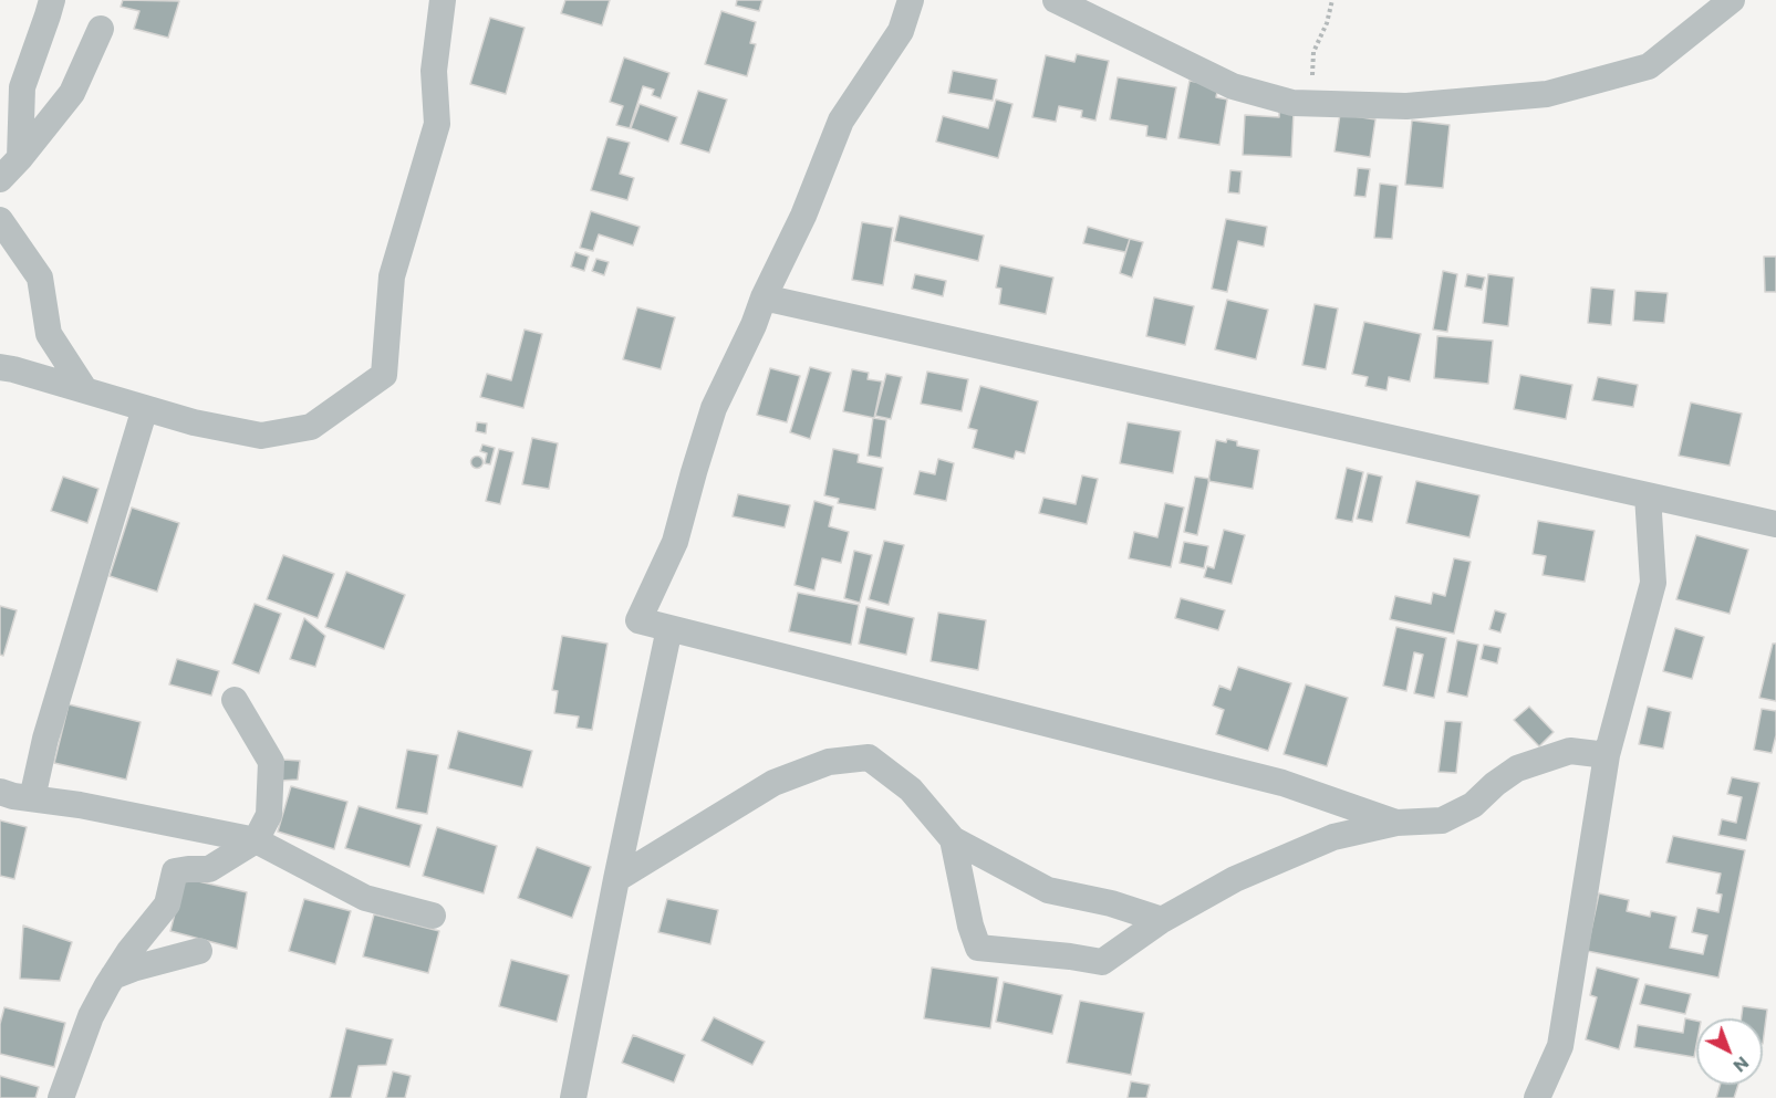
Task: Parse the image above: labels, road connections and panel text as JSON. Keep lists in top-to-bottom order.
{
  "north": "bottom right"
}
